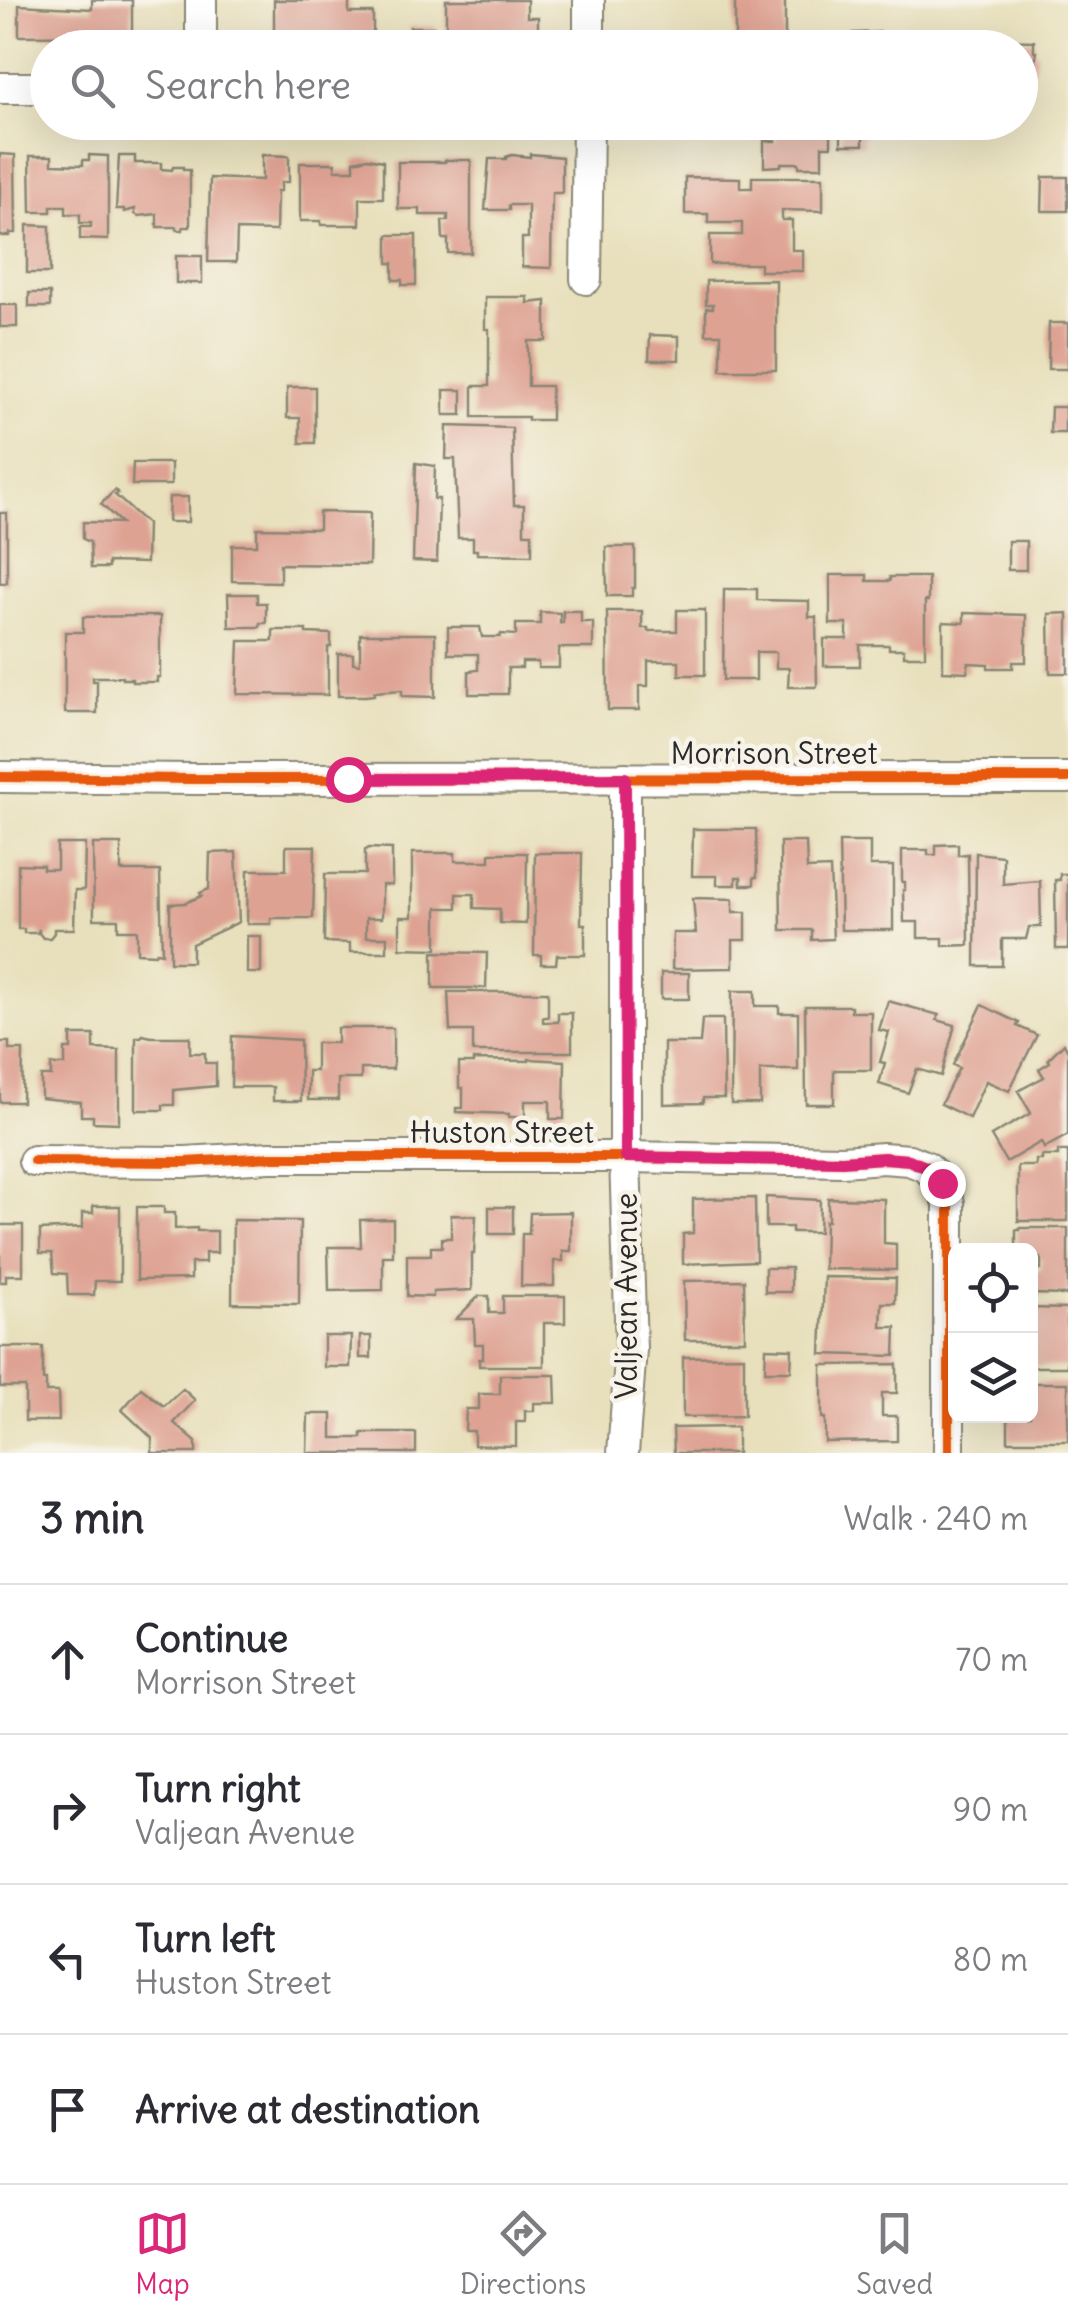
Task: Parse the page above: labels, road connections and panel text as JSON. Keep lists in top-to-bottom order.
{
  "streets": {
    "street": ["Morrison Street", "Huston Street", "Valjean Avenue"]
  },
  "crossings": [
    ["Morrison Street", "Valjean Avenue"],
    ["Huston Street", "Valjean Avenue"]
  ],
  "page": {
    "search": "Search here",
    "heading": ["3 min", "Walk · 240 m"],
    "list": [
      ["Continue", "Morrison Street", "70 m"],
      ["Turn right", "Valjean Avenue", "90 m"],
      ["Turn left", "Huston Street", "80 m"],
      "Arrive at destination"
    ],
    "nav": ["Map", "Directions", "Saved"]
  }
}
